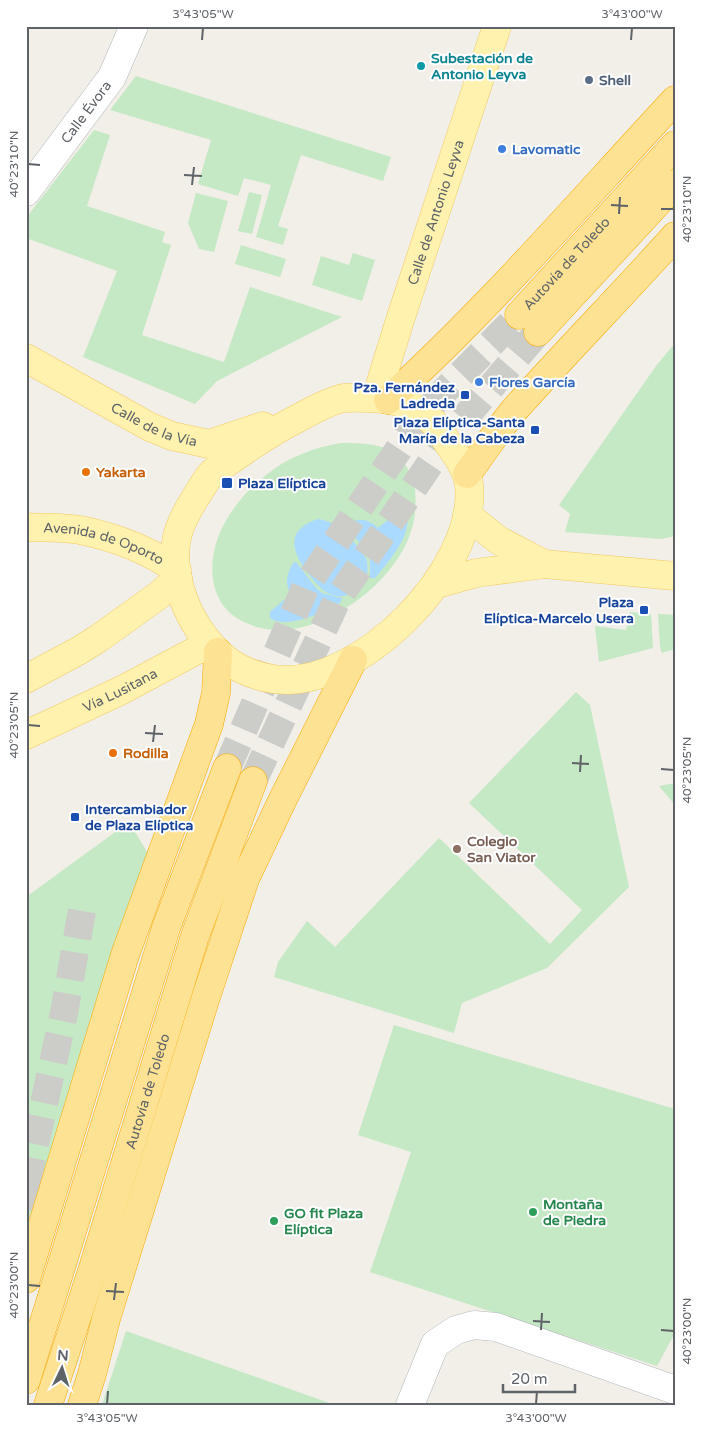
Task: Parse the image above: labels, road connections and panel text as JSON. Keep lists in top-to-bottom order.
{
  "streets": {
    "highway": ["Autovía de Toledo"],
    "main road": [
      "Calle de Antonio Leyva",
      "Calle de la Vía",
      "Avenida de Oporto",
      "Vía Lusitana"
    ],
    "street": ["Calle Évora"]
  },
  "places": {
    "other": [
      "Subestación de Antonio Leyva",
      "Shell",
      "Lavomatic",
      "Flores García",
      "Yakarta",
      "Rodilla",
      "Colegio San Viator",
      "Montaña de Piedra",
      "GO fit Plaza Elíptica"
    ],
    "transit": [
      "Pza. Fernández Ladreda",
      "Plaza Elíptica-Santa María de la Cabeza",
      "Plaza Elíptica",
      "Plaza Elíptica-Marcelo Usera",
      "Intercambiador de Plaza Elíptica"
    ]
  },
  "scale_bar": "20 m",
  "north": "top",
  "coordinates": [
    "3°43'05\"W",
    "3°43'00\"W",
    "40°23'10\"N",
    "40°23'05\"N",
    "40°23'00\"N"
  ]
}
